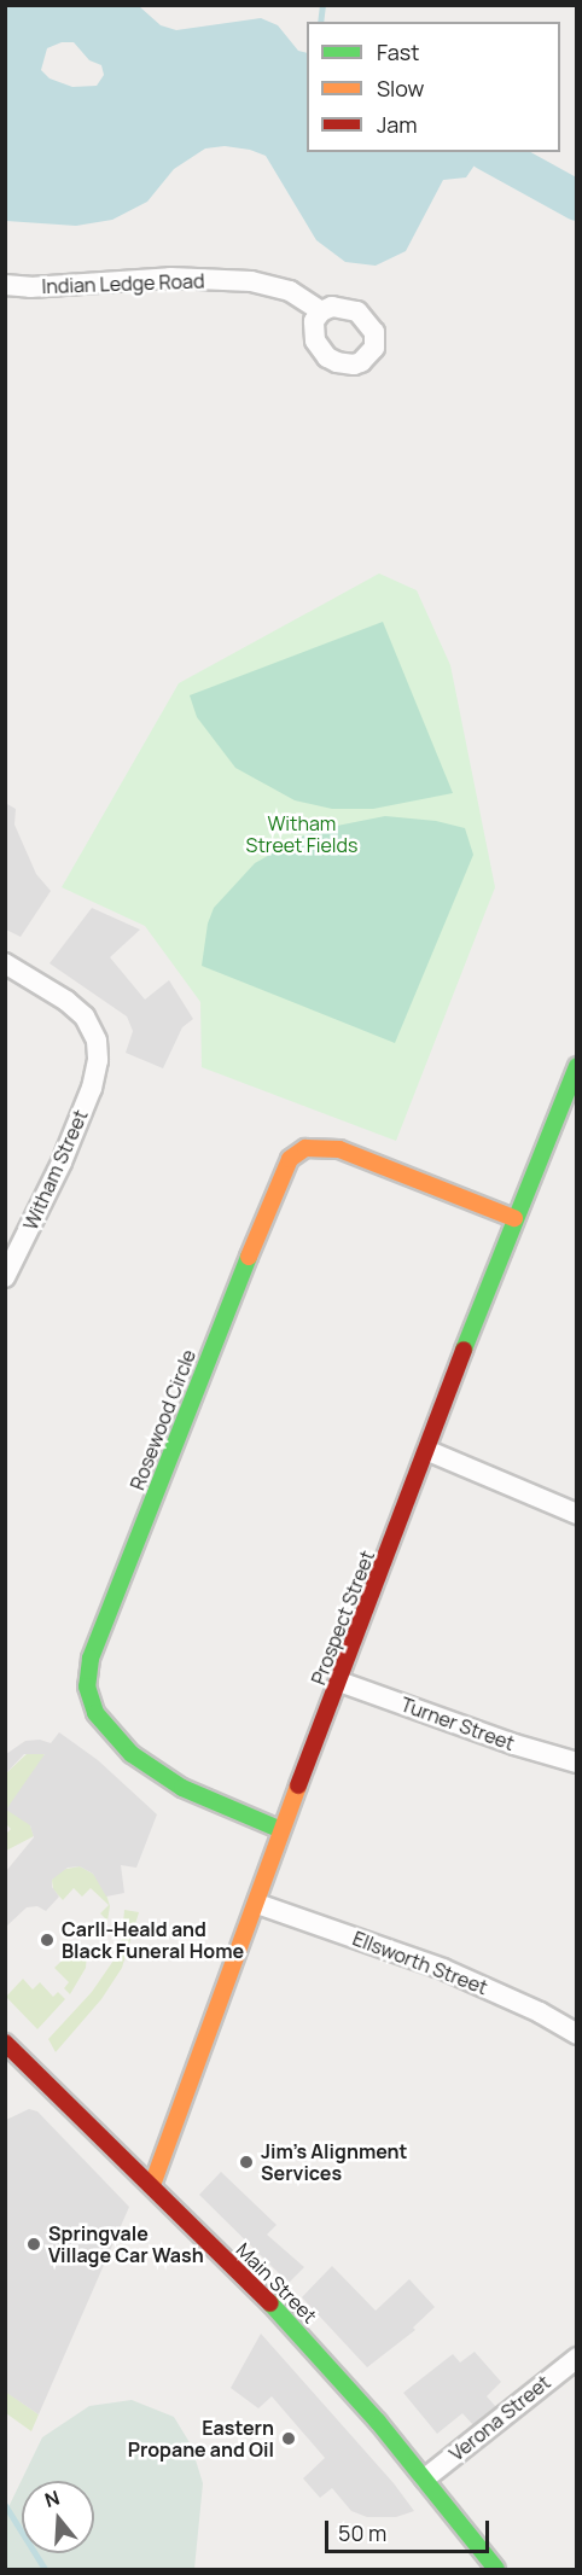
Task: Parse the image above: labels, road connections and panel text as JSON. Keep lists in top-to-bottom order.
{
  "streets": {
    "street": [
      "Indian Ledge Road",
      "Witham Street",
      "Rosewood Circle",
      "Prospect Street",
      "Turner Street",
      "Ellsworth Street",
      "Main Street",
      "Verona Street"
    ]
  },
  "crossings": [
    ["Rosewood Circle", "Prospect Street"],
    ["Prospect Street", "Turner Street"],
    ["Prospect Street", "Ellsworth Street"],
    ["Prospect Street", "Main Street"],
    ["Main Street", "Verona Street"]
  ],
  "parks": ["Witham Street Fields"],
  "places": [
    "Carll-Heald and Black Funeral Home",
    "Jim's Alignment Services",
    "Springvale Village Car Wash",
    "Eastern Propane and Oil"
  ],
  "legend": ["Fast", "Slow", "Jam"],
  "scale_bar": "50 m",
  "north": "top"
}
